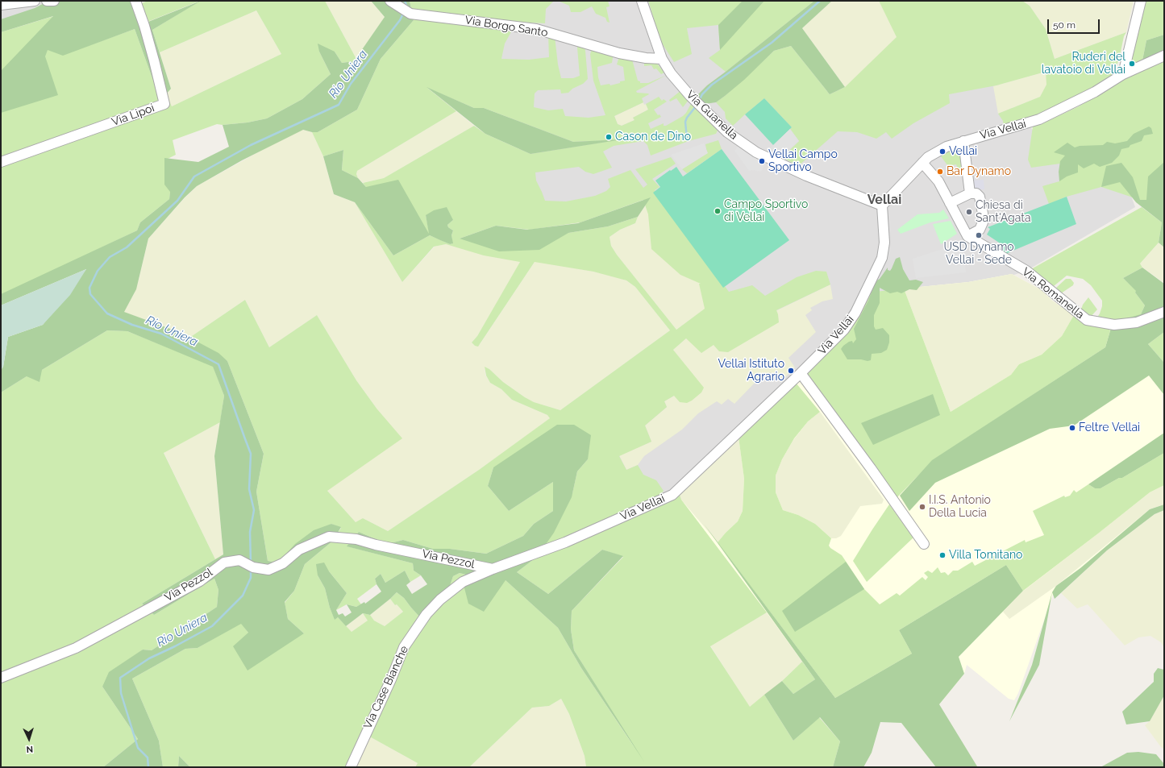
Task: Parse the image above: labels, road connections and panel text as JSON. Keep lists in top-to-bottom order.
{
  "streets": {
    "street": [
      "Via Borgo Santo",
      "Via Lipoi",
      "Via Guanella",
      "Via Vellai",
      "Via Romanella",
      "Via Pezzol",
      "Via Case Bianche"
    ]
  },
  "crossings": [
    ["Via Borgo Santo", "Via Guanella"],
    ["Via Guanella", "Via Vellai"],
    ["Via Vellai", "Via Pezzol"],
    ["Via Vellai", "Via Case Bianche"],
    ["Via Pezzol", "Via Case Bianche"]
  ],
  "districts": ["Vellai"],
  "water": ["Rio Uniera"],
  "places": [
    "Ruderi del lavatoio di Vellai",
    "Cason de Dino",
    "Vellai",
    "Vellai Campo Sportivo",
    "Bar Dynamo",
    "Campo Sportivo di Vellai",
    "Chiesa di Sant'Agata",
    "USD Dynamo Vellai - Sede",
    "Vellai Istituto Agrario",
    "Feltre Vellai",
    "I.I.S. Antonio Della Lucia",
    "Villa Tomitano"
  ],
  "scale_bar": "50 m",
  "north": "bottom"
}
